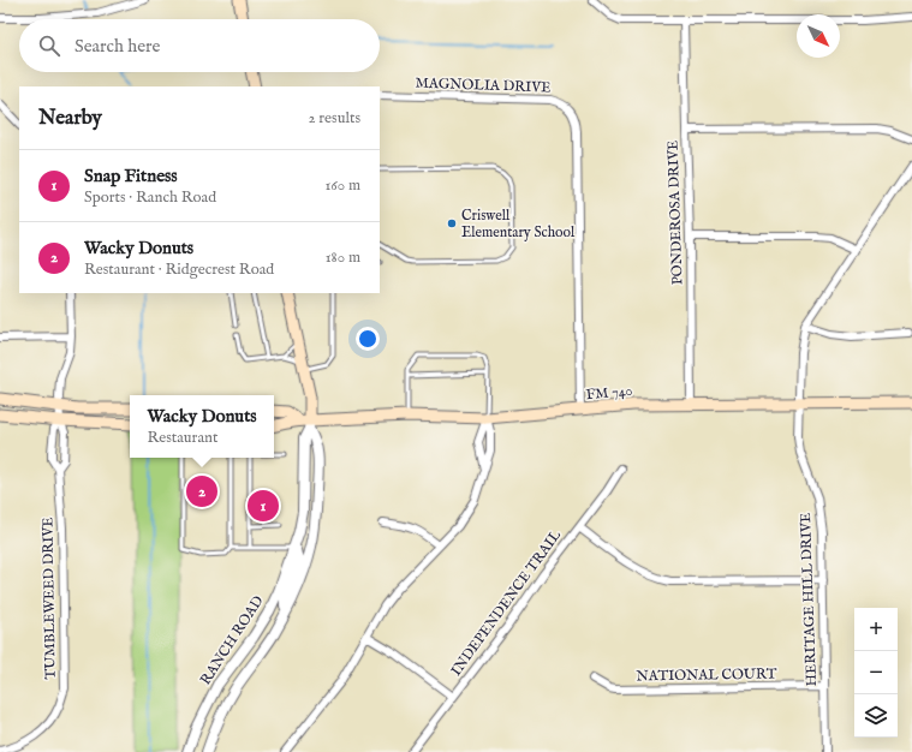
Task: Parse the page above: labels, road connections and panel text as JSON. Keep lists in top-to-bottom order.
{
  "streets": {
    "main road": ["FM 740"],
    "street": [
      "MAGNOLIA DRIVE",
      "PONDEROSA DRIVE",
      "TUMBLEWEED DRIVE",
      "HERITAGE HILL DRIVE",
      "INDEPENDENCE TRAIL",
      "RANCH ROAD",
      "NATIONAL COURT"
    ]
  },
  "crossings": [
    ["MAGNOLIA DRIVE", "FM 740"],
    ["PONDEROSA DRIVE", "FM 740"],
    ["FM 740", "HERITAGE HILL DRIVE"],
    ["FM 740", "RANCH ROAD"],
    ["HERITAGE HILL DRIVE", "NATIONAL COURT"]
  ],
  "places": ["Criswell Elementary School"],
  "north": "bottom right",
  "page": {
    "search": "Search here",
    "heading": ["Nearby", "2 results"],
    "list": [
      {
        "mark": "1",
        "name": "Snap Fitness",
        "note": "Sports · Ranch Road",
        "value": "160 m"
      },
      {
        "mark": "2",
        "name": "Wacky Donuts",
        "note": "Restaurant · Ridgecrest Road",
        "value": "180 m"
      }
    ],
    "popup": ["Wacky Donuts", "Restaurant"],
    "pins": ["2", "1"],
    "map_buttons": ["+", "−"]
  }
}
